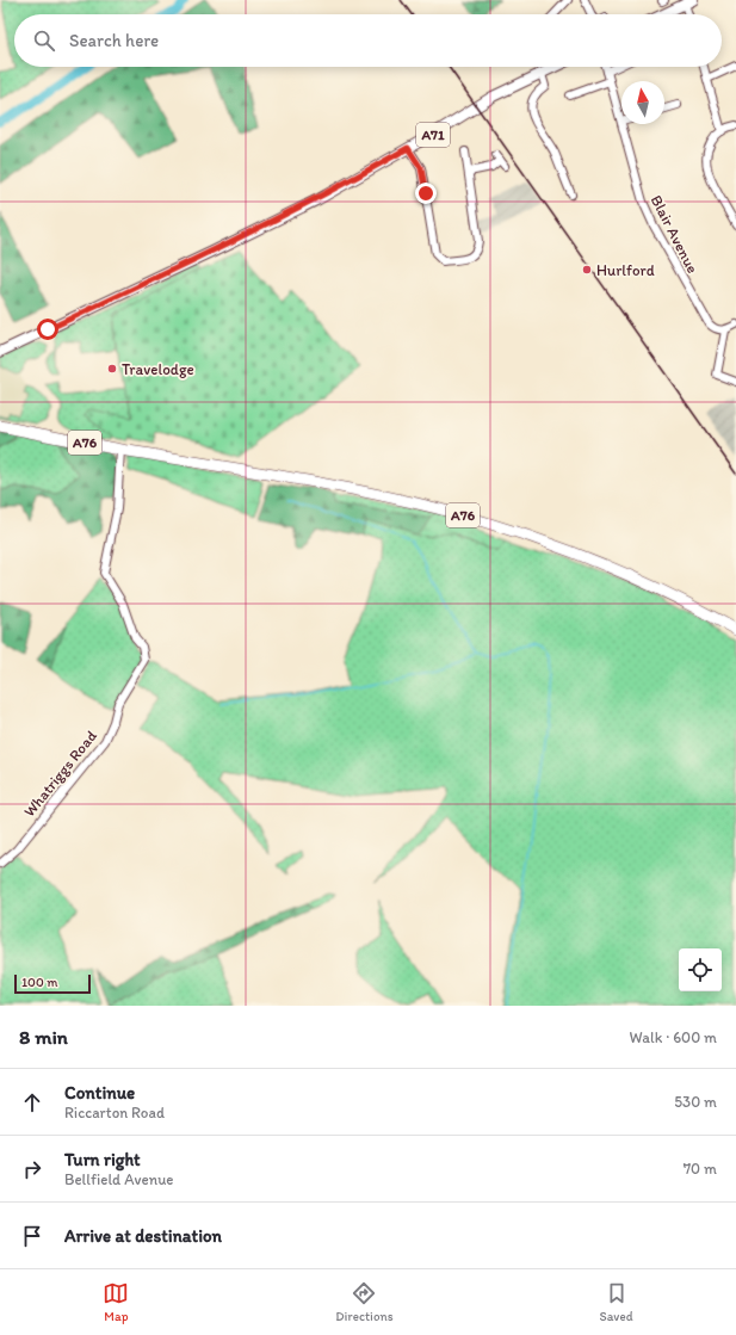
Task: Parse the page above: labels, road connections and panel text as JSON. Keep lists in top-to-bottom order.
{
  "streets": {
    "highway": ["A76"],
    "main road": ["A71"],
    "street": ["Blair Avenue", "Whatriggs Road"]
  },
  "crossings": [
    ["A76", "Whatriggs Road"]
  ],
  "places": ["Hurlford", "Travelodge"],
  "scale_bar": "100 m",
  "north": "top",
  "page": {
    "search": "Search here",
    "scale": "100 m",
    "heading": ["8 min", "Walk · 600 m"],
    "list": [
      ["Continue", "Riccarton Road", "530 m"],
      ["Turn right", "Bellfield Avenue", "70 m"],
      "Arrive at destination"
    ],
    "nav": ["Map", "Directions", "Saved"]
  }
}
